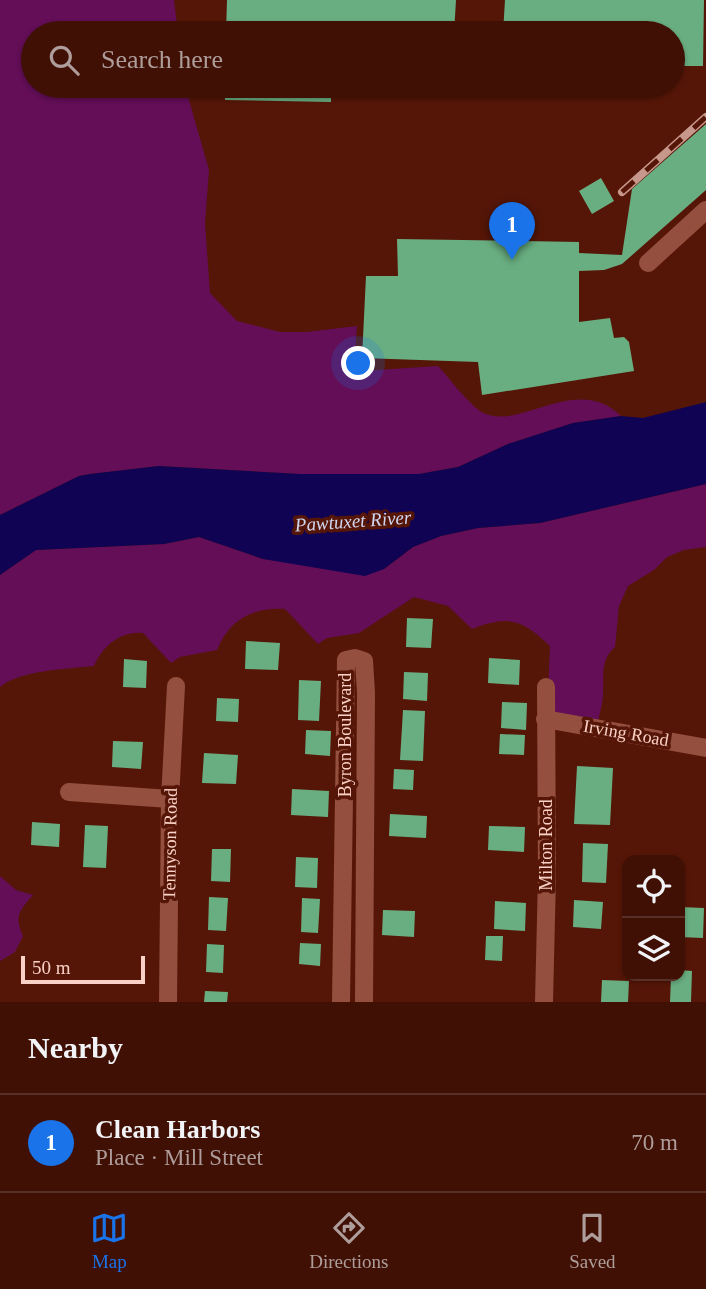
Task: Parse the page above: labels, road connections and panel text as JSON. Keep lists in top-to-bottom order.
{
  "streets": {
    "street": [
      "Irving Road",
      "Byron Boulevard",
      "Tennyson Road",
      "Milton Road"
    ]
  },
  "crossings": [
    ["Irving Road", "Milton Road"]
  ],
  "water": ["Pawtuxet River"],
  "scale_bar": "50 m",
  "page": {
    "search": "Search here",
    "pins": "1",
    "scale": "50 m",
    "heading": "Nearby",
    "list": [
      {
        "mark": "1",
        "name": "Clean Harbors",
        "note": "Place · Mill Street",
        "value": "70 m"
      }
    ],
    "nav": ["Map", "Directions", "Saved"]
  }
}
